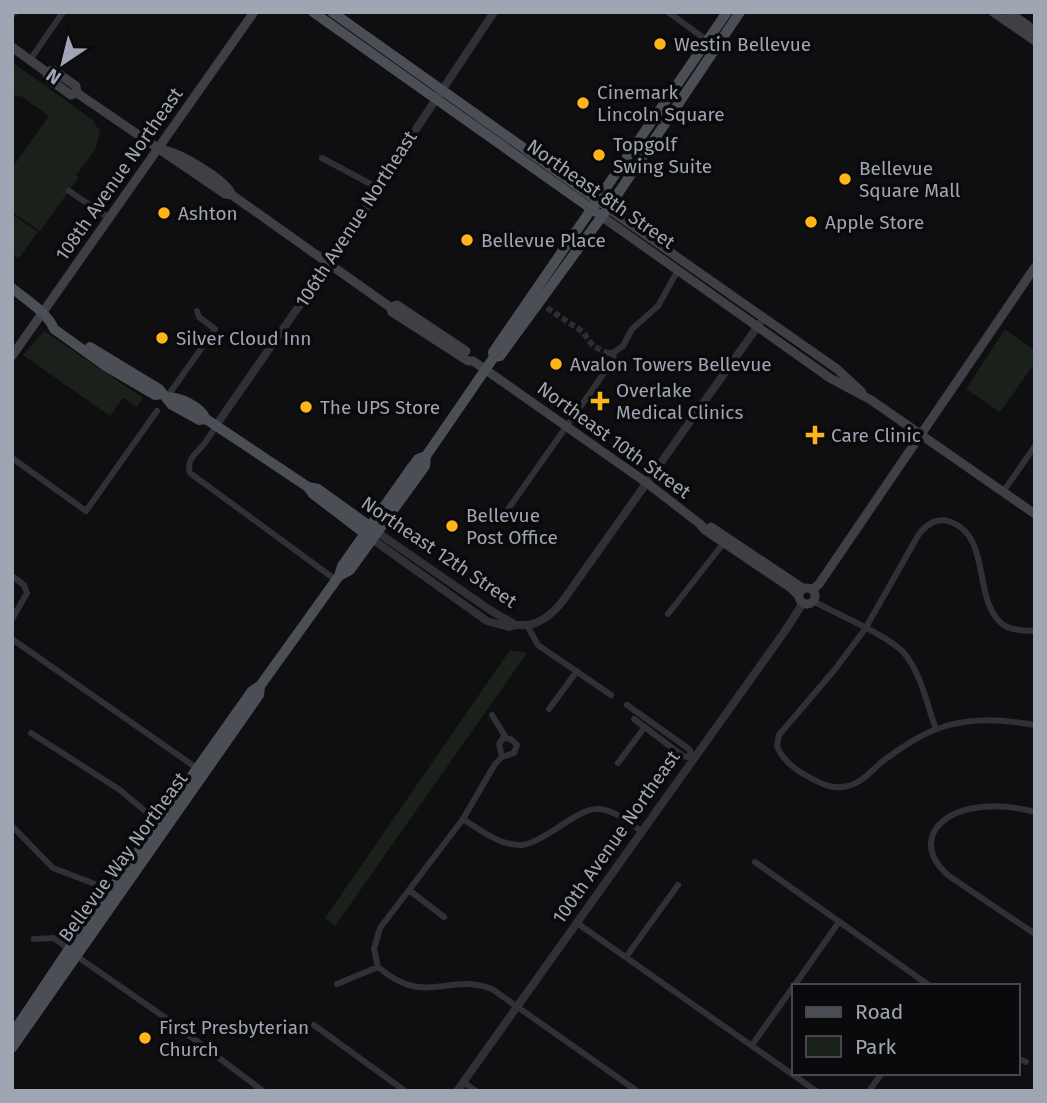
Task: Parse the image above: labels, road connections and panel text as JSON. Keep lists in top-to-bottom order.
{
  "streets": {
    "main road": [
      "108th Avenue Northeast",
      "Northeast 8th Street",
      "Northeast 10th Street",
      "Northeast 12th Street",
      "100th Avenue Northeast",
      "Bellevue Way Northeast"
    ],
    "street": ["106th Avenue Northeast"]
  },
  "crossings": [
    ["108th Avenue Northeast", "Northeast 10th Street"],
    ["108th Avenue Northeast", "Northeast 12th Street"],
    ["Northeast 8th Street", "106th Avenue Northeast"],
    ["Northeast 8th Street", "100th Avenue Northeast"],
    ["Northeast 8th Street", "Bellevue Way Northeast"],
    ["106th Avenue Northeast", "Northeast 10th Street"],
    ["106th Avenue Northeast", "Northeast 12th Street"],
    ["Northeast 10th Street", "100th Avenue Northeast"],
    ["Northeast 10th Street", "Bellevue Way Northeast"],
    ["Northeast 12th Street", "Bellevue Way Northeast"]
  ],
  "places": {
    "other": [
      "Westin Bellevue",
      "Cinemark Lincoln Square",
      "Topgolf Swing Suite",
      "Bellevue Square Mall",
      "Ashton",
      "Apple Store",
      "Bellevue Place",
      "Silver Cloud Inn",
      "Avalon Towers Bellevue",
      "The UPS Store",
      "Bellevue Post Office",
      "First Presbyterian Church"
    ],
    "health": ["Overlake Medical Clinics", "Care Clinic"]
  },
  "legend": ["Road", "Park"],
  "north": "bottom left"
}
